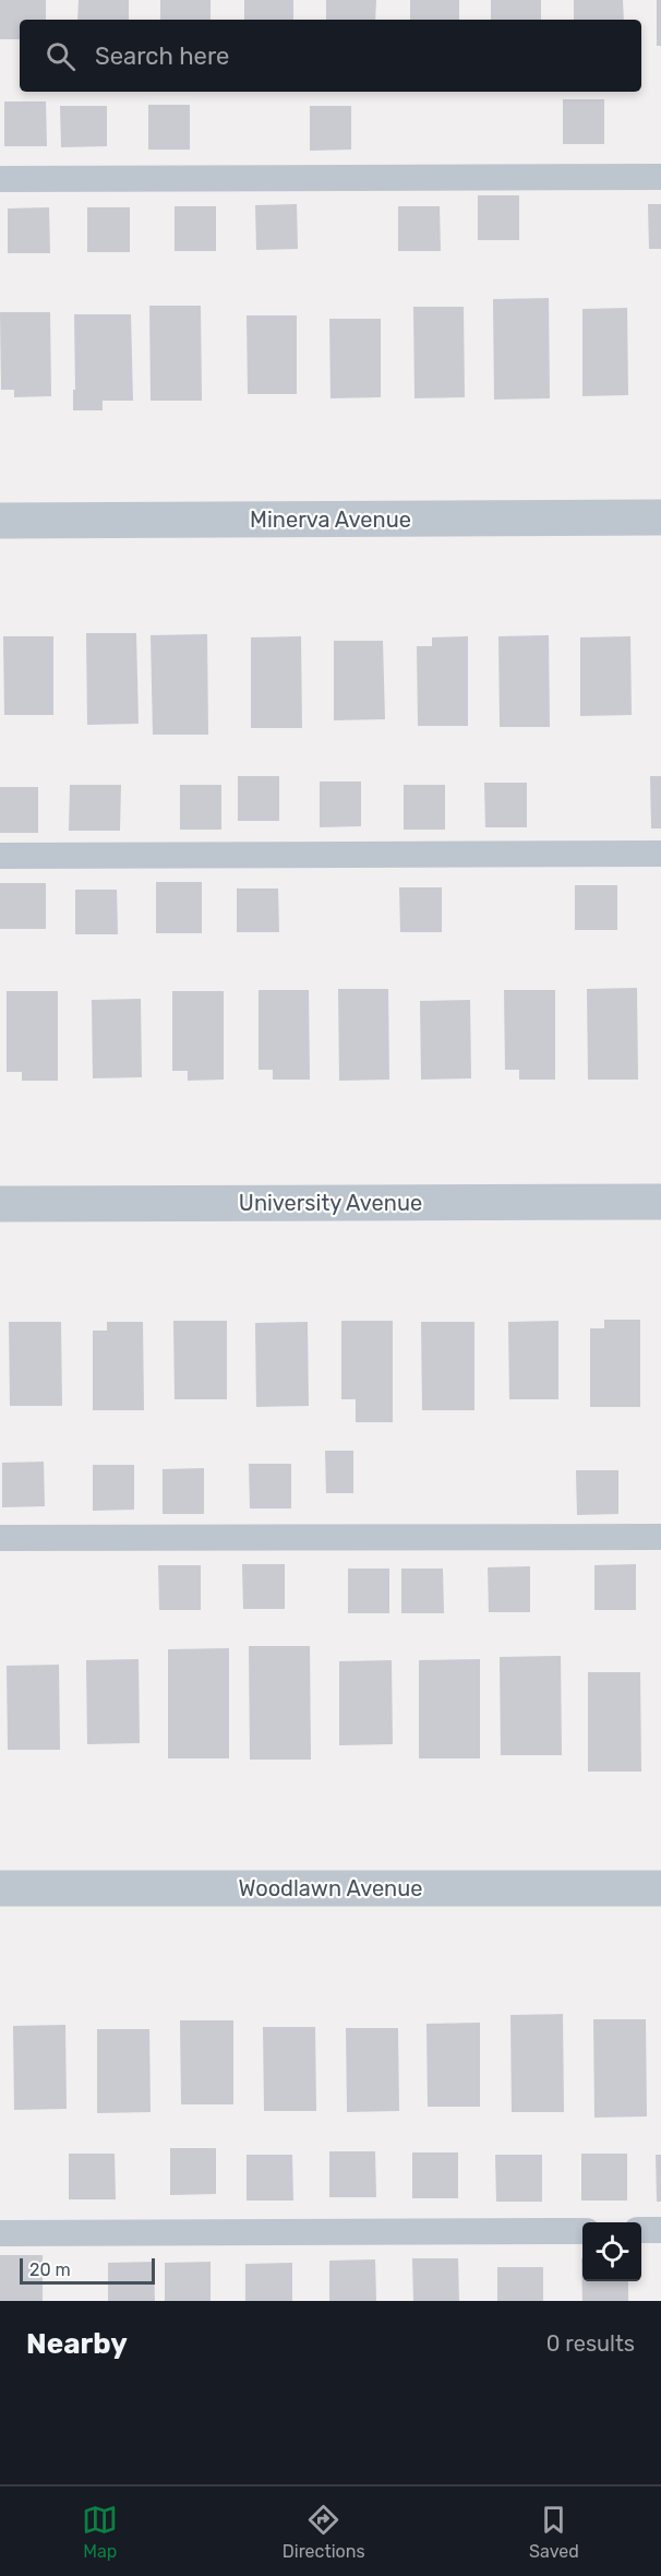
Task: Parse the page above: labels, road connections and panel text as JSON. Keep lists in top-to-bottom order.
{
  "streets": {
    "street": ["Minerva Avenue", "University Avenue", "Woodlawn Avenue"]
  },
  "scale_bar": "20 m",
  "page": {
    "search": "Search here",
    "scale": "20 m",
    "heading": ["Nearby", "0 results"],
    "nav": ["Map", "Directions", "Saved"]
  }
}
